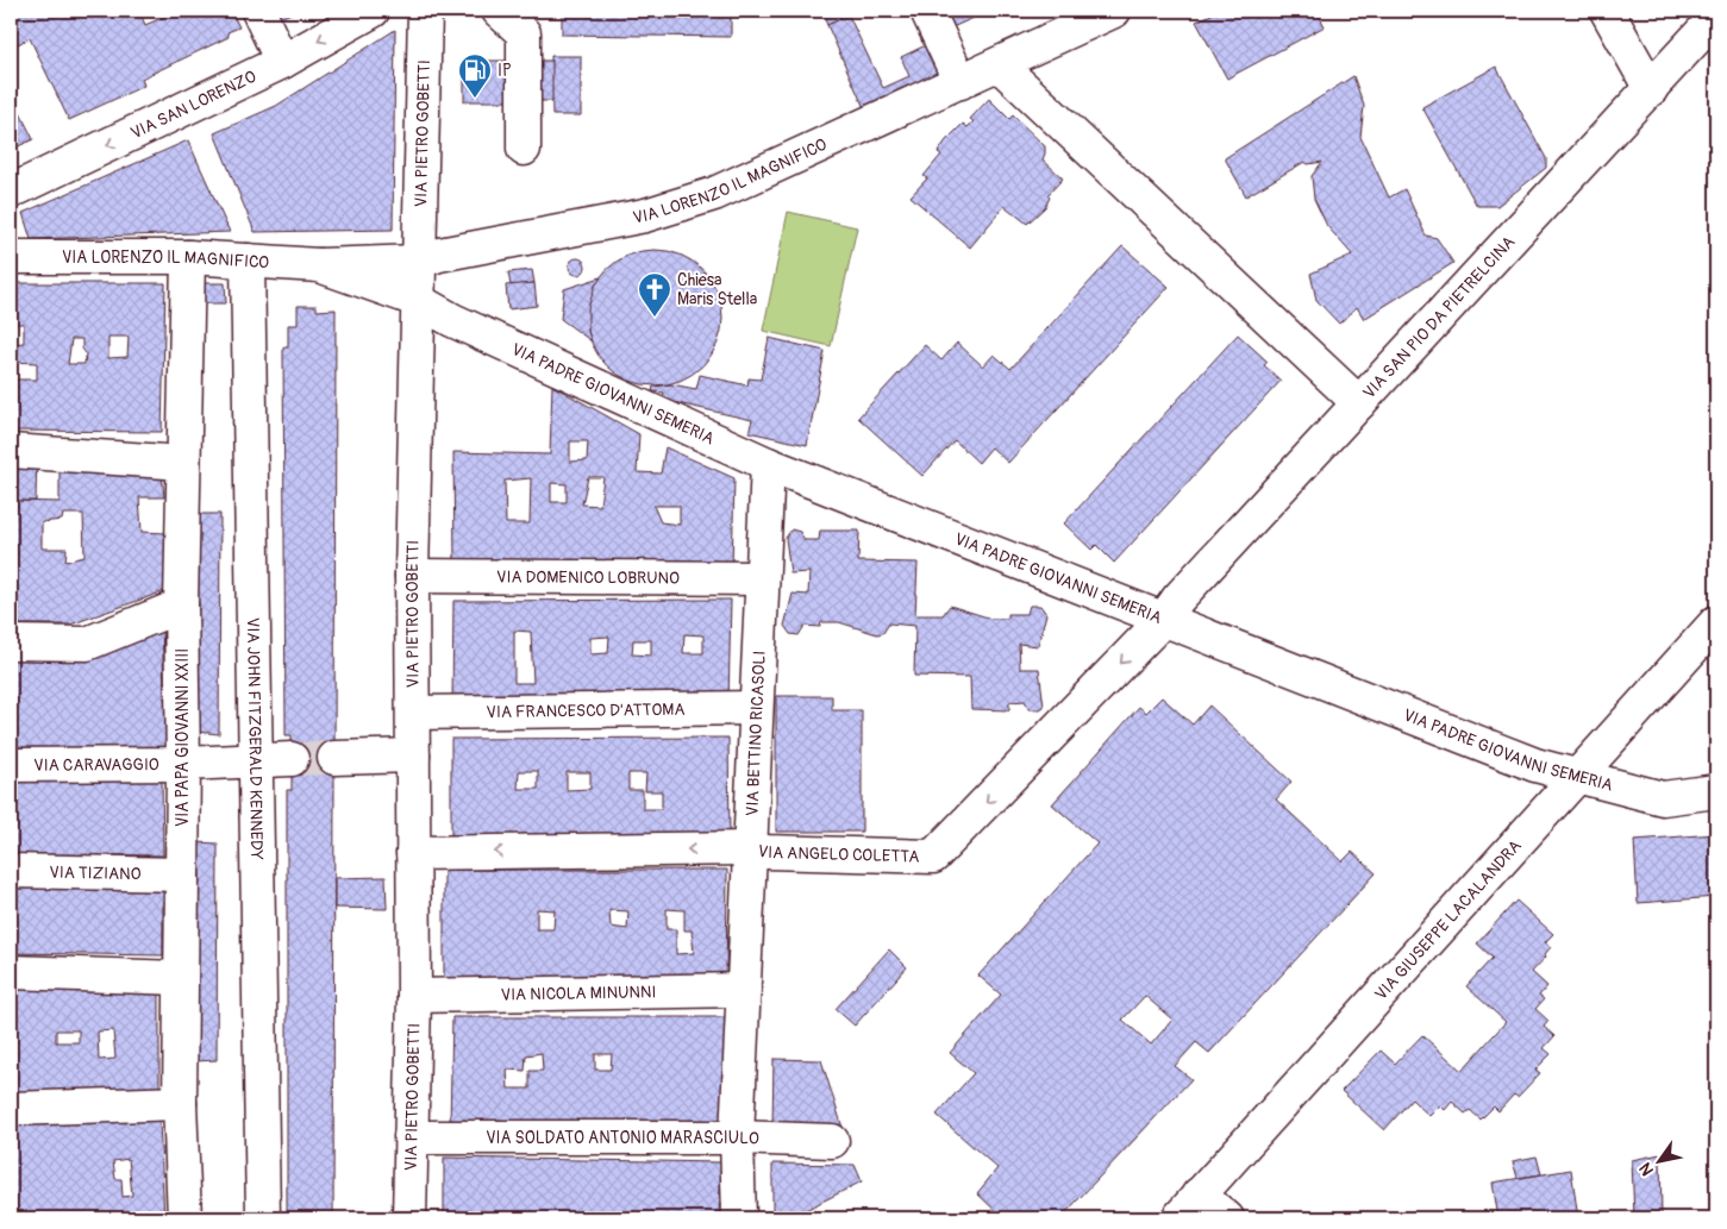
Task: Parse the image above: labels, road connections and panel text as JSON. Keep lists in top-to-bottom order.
{
  "streets": {
    "street": [
      "VIA SAN LORENZO",
      "VIA PIETRO GOBETTI",
      "VIA LORENZO IL MAGNIFICO",
      "VIA SAN PIO DA PIETRELCINA",
      "VIA PADRE GIOVANNI SEMERIA",
      "VIA DOMENICO LOBRUNO",
      "VIA FRANCESCO D'ATTOMA",
      "VIA BETTINO RICASOLI",
      "VIA PAPA GIOVANNI XXIII",
      "VIA JOHN FITZGERALD KENNEDY",
      "VIA CARAVAGGIO",
      "VIA ANGELO COLETTA",
      "VIA TIZIANO",
      "VIA GIUSEPPE LACALANDRA",
      "VIA NICOLA MINUNNI",
      "VIA SOLDATO ANTONIO MARASCIULO"
    ]
  },
  "crossings": [
    ["VIA PIETRO GOBETTI", "VIA LORENZO IL MAGNIFICO"],
    ["VIA PIETRO GOBETTI", "VIA PADRE GIOVANNI SEMERIA"],
    ["VIA PIETRO GOBETTI", "VIA DOMENICO LOBRUNO"],
    ["VIA PIETRO GOBETTI", "VIA FRANCESCO D'ATTOMA"],
    ["VIA PIETRO GOBETTI", "VIA ANGELO COLETTA"],
    ["VIA PIETRO GOBETTI", "VIA NICOLA MINUNNI"],
    ["VIA PIETRO GOBETTI", "VIA SOLDATO ANTONIO MARASCIULO"],
    ["VIA LORENZO IL MAGNIFICO", "VIA PADRE GIOVANNI SEMERIA"],
    ["VIA LORENZO IL MAGNIFICO", "VIA PAPA GIOVANNI XXIII"],
    ["VIA LORENZO IL MAGNIFICO", "VIA JOHN FITZGERALD KENNEDY"],
    ["VIA SAN PIO DA PIETRELCINA", "VIA PADRE GIOVANNI SEMERIA"],
    ["VIA SAN PIO DA PIETRELCINA", "VIA ANGELO COLETTA"],
    ["VIA PADRE GIOVANNI SEMERIA", "VIA BETTINO RICASOLI"],
    ["VIA PADRE GIOVANNI SEMERIA", "VIA ANGELO COLETTA"],
    ["VIA PADRE GIOVANNI SEMERIA", "VIA GIUSEPPE LACALANDRA"],
    ["VIA DOMENICO LOBRUNO", "VIA BETTINO RICASOLI"],
    ["VIA FRANCESCO D'ATTOMA", "VIA BETTINO RICASOLI"],
    ["VIA BETTINO RICASOLI", "VIA ANGELO COLETTA"],
    ["VIA BETTINO RICASOLI", "VIA NICOLA MINUNNI"],
    ["VIA BETTINO RICASOLI", "VIA SOLDATO ANTONIO MARASCIULO"],
    ["VIA PAPA GIOVANNI XXIII", "VIA CARAVAGGIO"],
    ["VIA PAPA GIOVANNI XXIII", "VIA TIZIANO"],
    ["VIA JOHN FITZGERALD KENNEDY", "VIA CARAVAGGIO"]
  ],
  "one_way": ["VIA SAN LORENZO", "VIA ANGELO COLETTA"],
  "places": {
    "fuel station": ["IP"],
    "church": ["Chiesa Maris Stella"]
  },
  "north": "bottom left"
}
